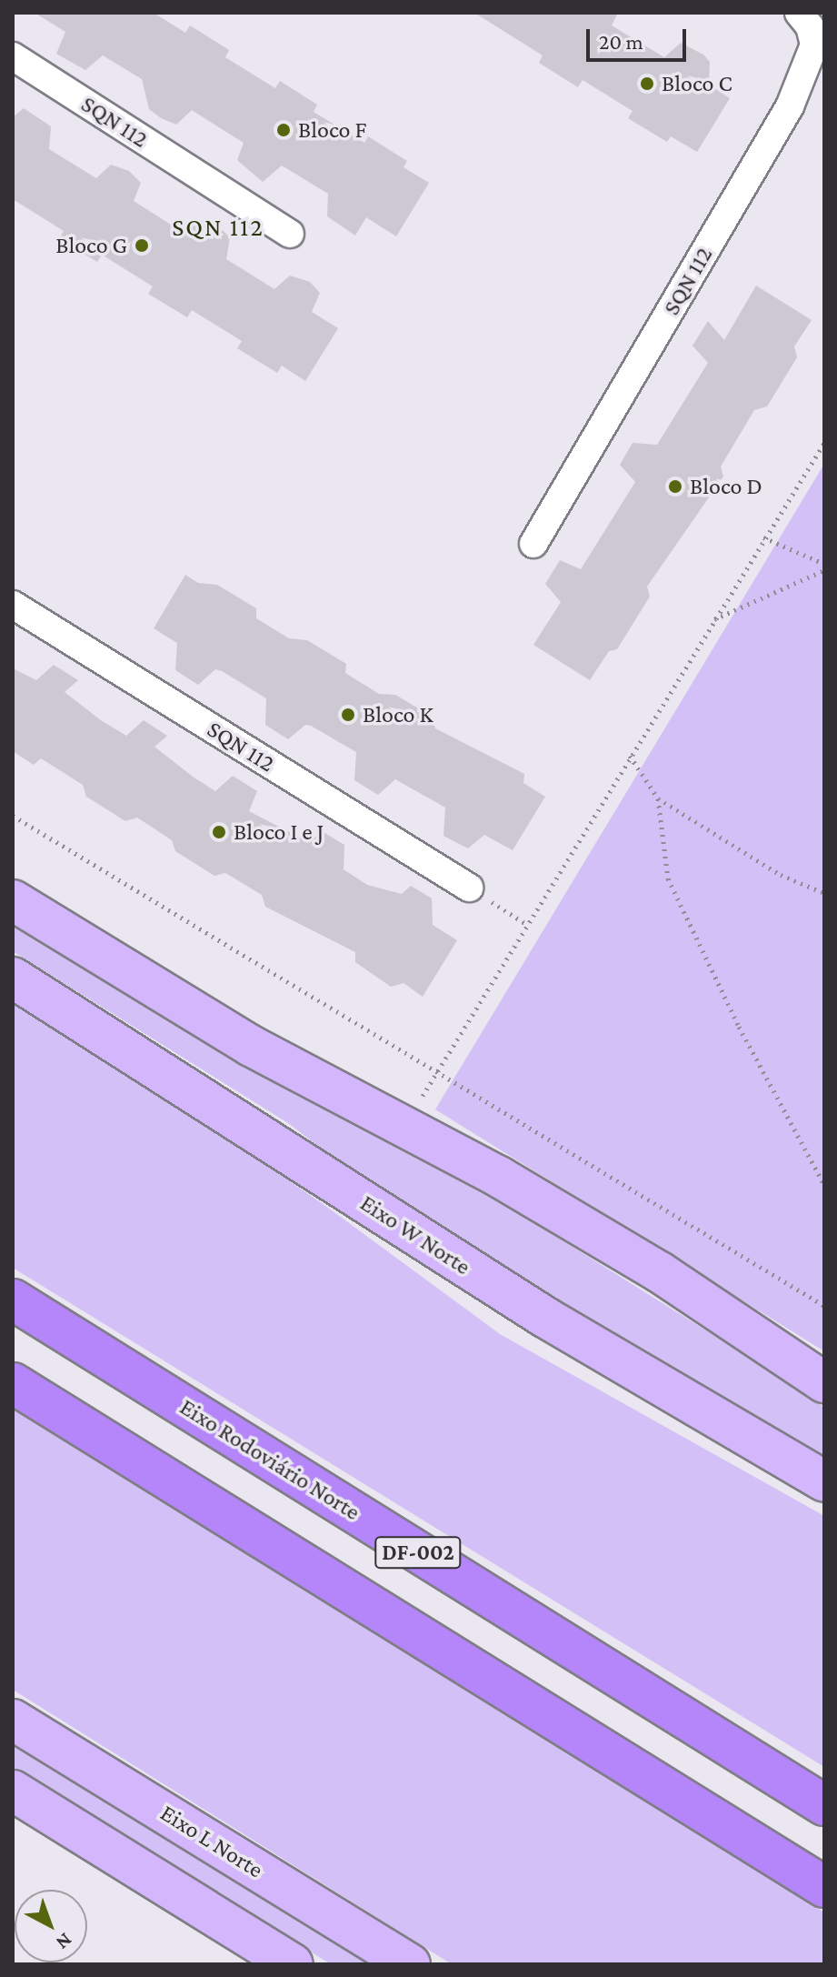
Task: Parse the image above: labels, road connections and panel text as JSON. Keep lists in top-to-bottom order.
{
  "streets": {
    "highway": ["Eixo Rodoviário Norte", "DF-002"],
    "main road": ["Eixo W Norte", "Eixo L Norte"],
    "street": ["SQN 112"]
  },
  "districts": ["SQN 112"],
  "places": [
    "Bloco C",
    "Bloco F",
    "Bloco G",
    "Bloco D",
    "Bloco K",
    "Bloco I e J"
  ],
  "scale_bar": "20 m",
  "north": "bottom right"
}
